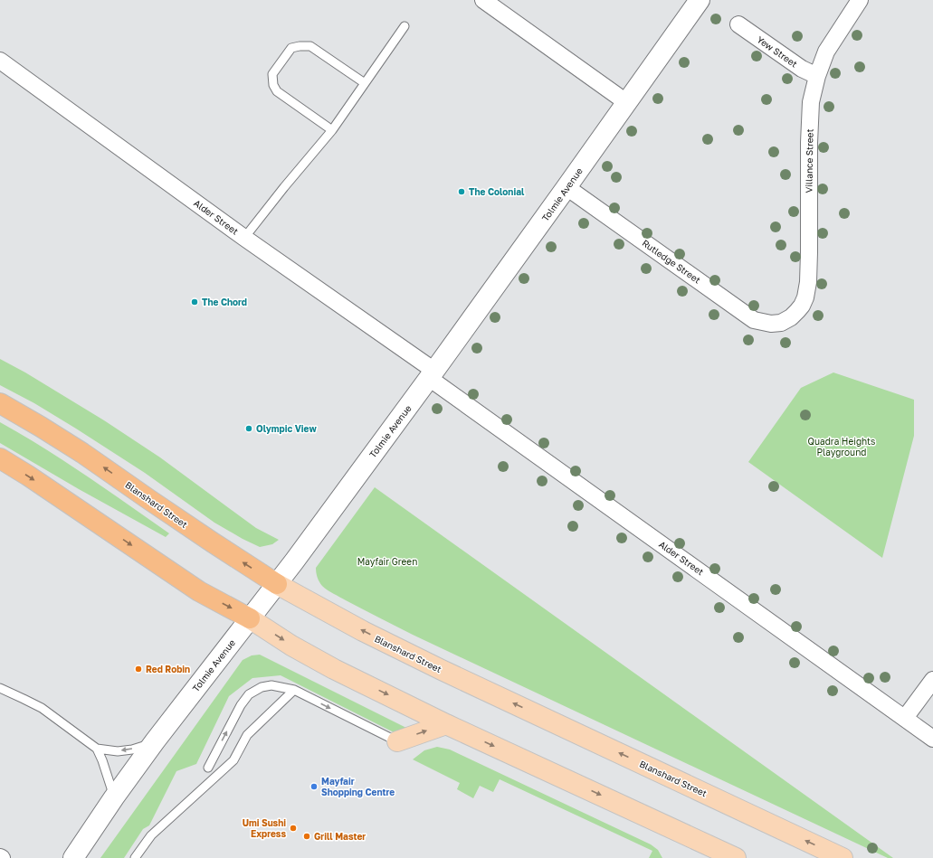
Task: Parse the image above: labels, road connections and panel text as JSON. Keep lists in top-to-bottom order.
{
  "streets": {
    "highway": ["Blanshard Street"],
    "street": [
      "Yew Street",
      "Villance Street",
      "Tolmie Avenue",
      "Alder Street",
      "Rutledge Street"
    ]
  },
  "crossings": [
    ["Yew Street", "Villance Street"],
    ["Villance Street", "Rutledge Street"],
    ["Tolmie Avenue", "Alder Street"],
    ["Tolmie Avenue", "Rutledge Street"],
    ["Tolmie Avenue", "Blanshard Street"]
  ],
  "parks": ["Quadra Heights Playground", "Mayfair Green"],
  "places": [
    "The Colonial",
    "The Chord",
    "Olympic View",
    "Red Robin",
    "Mayfair Shopping Centre",
    "Umi Sushi Express",
    "Grill Master"
  ]
}
